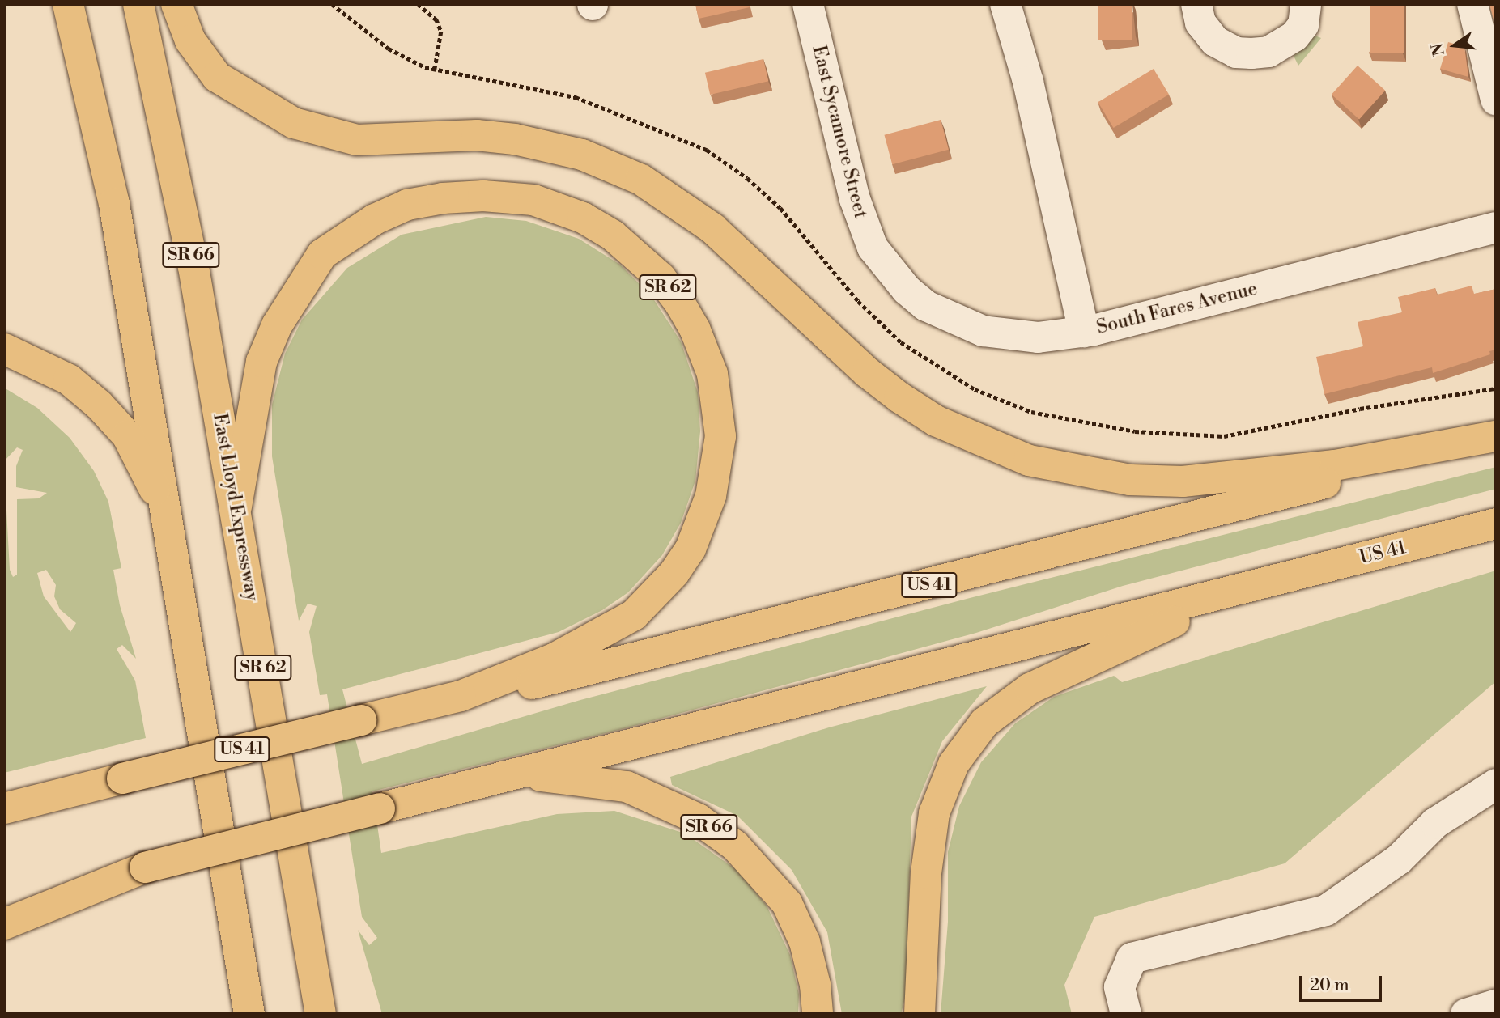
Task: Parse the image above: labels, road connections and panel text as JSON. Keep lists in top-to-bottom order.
{
  "streets": {
    "highway": [
      "SR 66",
      "SR 62",
      "East Lloyd Expressway",
      "US 41"
    ],
    "street": ["East Sycamore Street", "South Fares Avenue"]
  },
  "crossings": [
    ["East Sycamore Street", "South Fares Avenue"],
    ["SR 66", "US 41"],
    ["SR 62", "East Lloyd Expressway"],
    ["SR 62", "US 41"]
  ],
  "scale_bar": "20 m",
  "north": "left"
}
